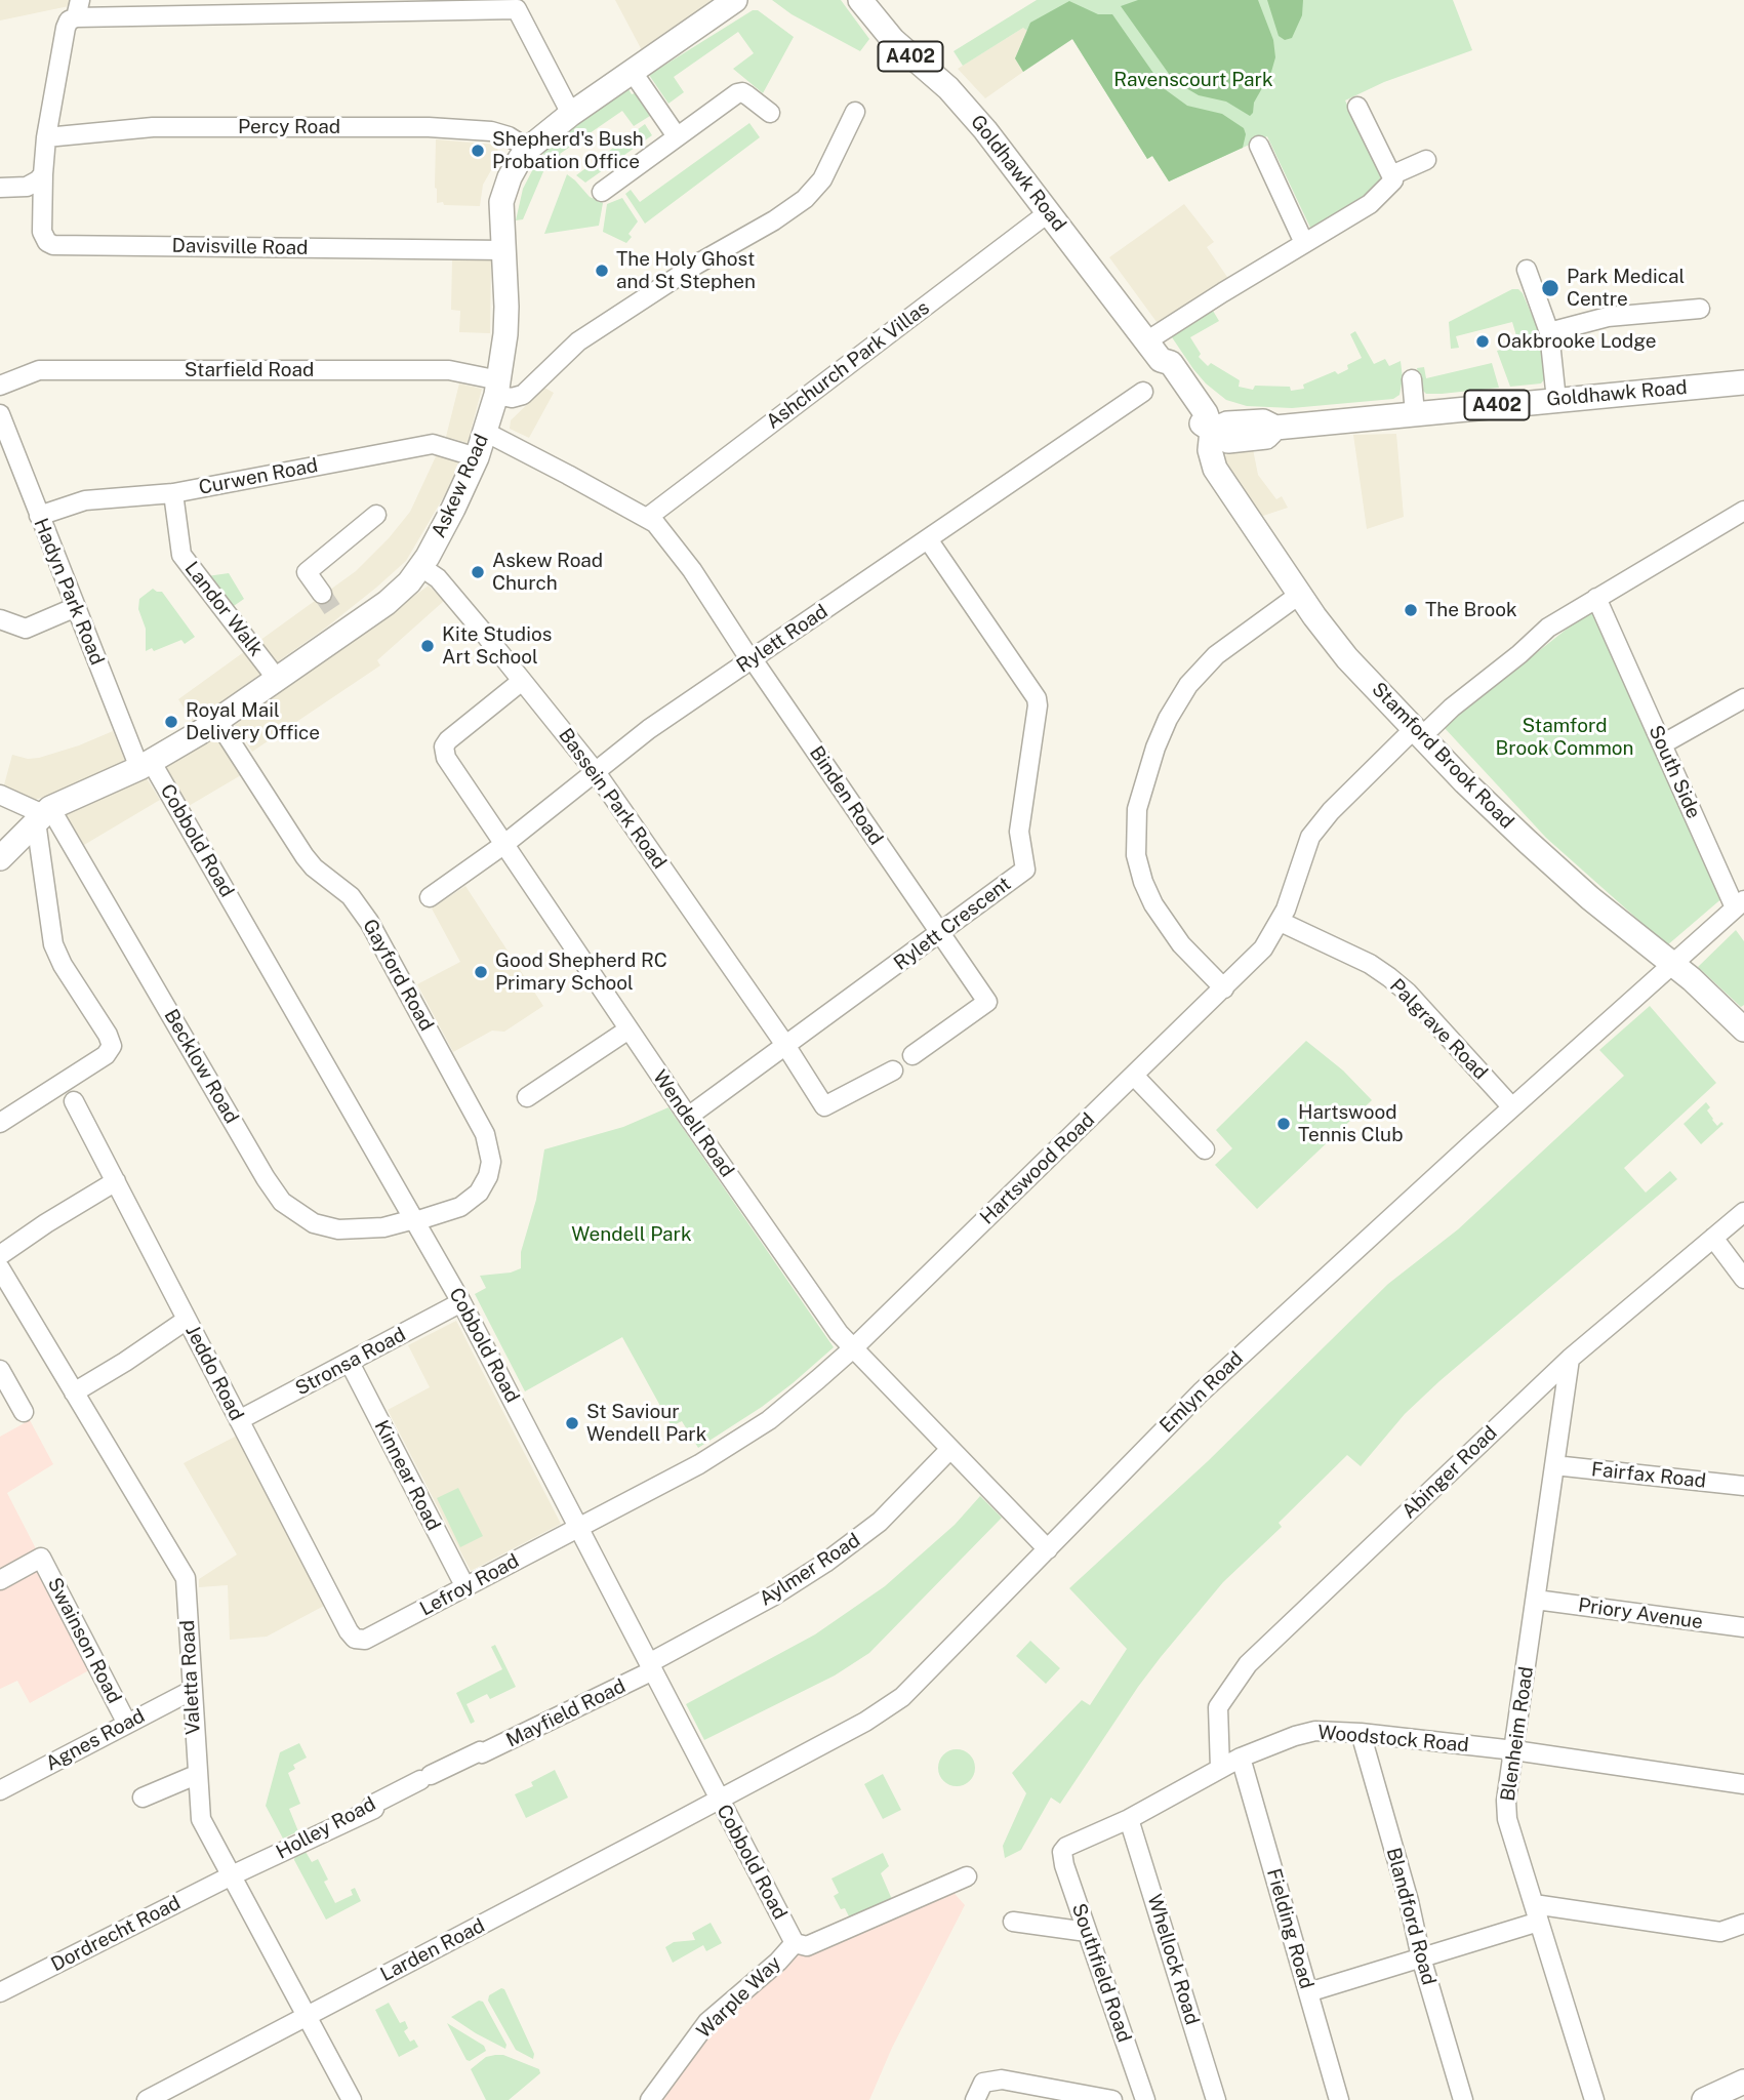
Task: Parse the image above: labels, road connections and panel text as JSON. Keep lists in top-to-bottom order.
{
  "streets": {
    "main road": [
      "A402",
      "Goldhawk Road",
      "Askew Road",
      "Stamford Brook Road"
    ],
    "street": [
      "Percy Road",
      "Davisville Road",
      "Ashchurch Park Villas",
      "Starfield Road",
      "Curwen Road",
      "Hadyn Park Road",
      "Landor Walk",
      "Rylett Road",
      "South Side",
      "Binden Road",
      "Bassein Park Road",
      "Cobbold Road",
      "Rylett Crescent",
      "Gayford Road",
      "Palgrave Road",
      "Becklow Road",
      "Wendell Road",
      "Hartswood Road",
      "Stronsa Road",
      "Jeddo Road",
      "Emlyn Road",
      "Abinger Road",
      "Kinnear Road",
      "Fairfax Road",
      "Aylmer Road",
      "Lefroy Road",
      "Priory Avenue",
      "Swainson Road",
      "Valetta Road",
      "Mayfield Road",
      "Blenheim Road",
      "Woodstock Road",
      "Agnes Road",
      "Holley Road",
      "Blandford Road",
      "Fielding Road",
      "Dordrecht Road",
      "Larden Road",
      "Whellock Road",
      "Southfield Road",
      "Warple Way"
    ]
  },
  "crossings": [
    ["Percy Road", "Askew Road"],
    ["Goldhawk Road", "Ashchurch Park Villas"],
    ["Goldhawk Road", "Stamford Brook Road"],
    ["Davisville Road", "Askew Road"],
    ["Ashchurch Park Villas", "Binden Road"],
    ["Starfield Road", "Askew Road"],
    ["Curwen Road", "Askew Road"],
    ["Curwen Road", "Hadyn Park Road"],
    ["Curwen Road", "Landor Walk"],
    ["Askew Road", "Hadyn Park Road"],
    ["Askew Road", "Landor Walk"],
    ["Askew Road", "Binden Road"],
    ["Askew Road", "Bassein Park Road"],
    ["Askew Road", "Cobbold Road"],
    ["Askew Road", "Gayford Road"],
    ["Askew Road", "Becklow Road"],
    ["Hadyn Park Road", "Cobbold Road"],
    ["Rylett Road", "Binden Road"],
    ["Rylett Road", "Bassein Park Road"],
    ["Rylett Road", "Rylett Crescent"],
    ["Rylett Road", "Wendell Road"],
    ["Stamford Brook Road", "Hartswood Road"],
    ["Stamford Brook Road", "Emlyn Road"],
    ["South Side", "Hartswood Road"],
    ["South Side", "Emlyn Road"],
    ["Binden Road", "Rylett Crescent"],
    ["Bassein Park Road", "Rylett Crescent"],
    ["Bassein Park Road", "Wendell Road"],
    ["Cobbold Road", "Gayford Road"],
    ["Cobbold Road", "Becklow Road"],
    ["Cobbold Road", "Hartswood Road"],
    ["Cobbold Road", "Stronsa Road"],
    ["Cobbold Road", "Emlyn Road"],
    ["Cobbold Road", "Aylmer Road"],
    ["Cobbold Road", "Lefroy Road"],
    ["Cobbold Road", "Mayfield Road"],
    ["Cobbold Road", "Larden Road"],
    ["Cobbold Road", "Warple Way"],
    ["Rylett Crescent", "Wendell Road"],
    ["Gayford Road", "Becklow Road"],
    ["Palgrave Road", "Hartswood Road"],
    ["Palgrave Road", "Emlyn Road"],
    ["Wendell Road", "Hartswood Road"],
    ["Wendell Road", "Emlyn Road"],
    ["Wendell Road", "Aylmer Road"],
    ["Hartswood Road", "Lefroy Road"],
    ["Stronsa Road", "Jeddo Road"],
    ["Stronsa Road", "Kinnear Road"],
    ["Jeddo Road", "Lefroy Road"],
    ["Emlyn Road", "Larden Road"],
    ["Abinger Road", "Blenheim Road"],
    ["Abinger Road", "Woodstock Road"],
    ["Kinnear Road", "Lefroy Road"],
    ["Fairfax Road", "Blenheim Road"],
    ["Aylmer Road", "Mayfield Road"],
    ["Priory Avenue", "Blenheim Road"],
    ["Swainson Road", "Agnes Road"],
    ["Valetta Road", "Agnes Road"],
    ["Valetta Road", "Holley Road"],
    ["Valetta Road", "Dordrecht Road"],
    ["Valetta Road", "Larden Road"],
    ["Mayfield Road", "Holley Road"],
    ["Blenheim Road", "Woodstock Road"],
    ["Woodstock Road", "Blandford Road"],
    ["Woodstock Road", "Fielding Road"],
    ["Woodstock Road", "Whellock Road"],
    ["Woodstock Road", "Southfield Road"],
    ["Holley Road", "Dordrecht Road"]
  ],
  "parks": ["Ravenscourt Park", "Stamford Brook Common", "Wendell Park"],
  "places": [
    "Shepherd's Bush Probation Office",
    "The Holy Ghost and St Stephen",
    "Park Medical Centre",
    "Oakbrooke Lodge",
    "Askew Road Church",
    "The Brook",
    "Kite Studios Art School",
    "Royal Mail Delivery Office",
    "Good Shepherd RC Primary School",
    "Hartswood Tennis Club",
    "St Saviour Wendell Park"
  ]
}
